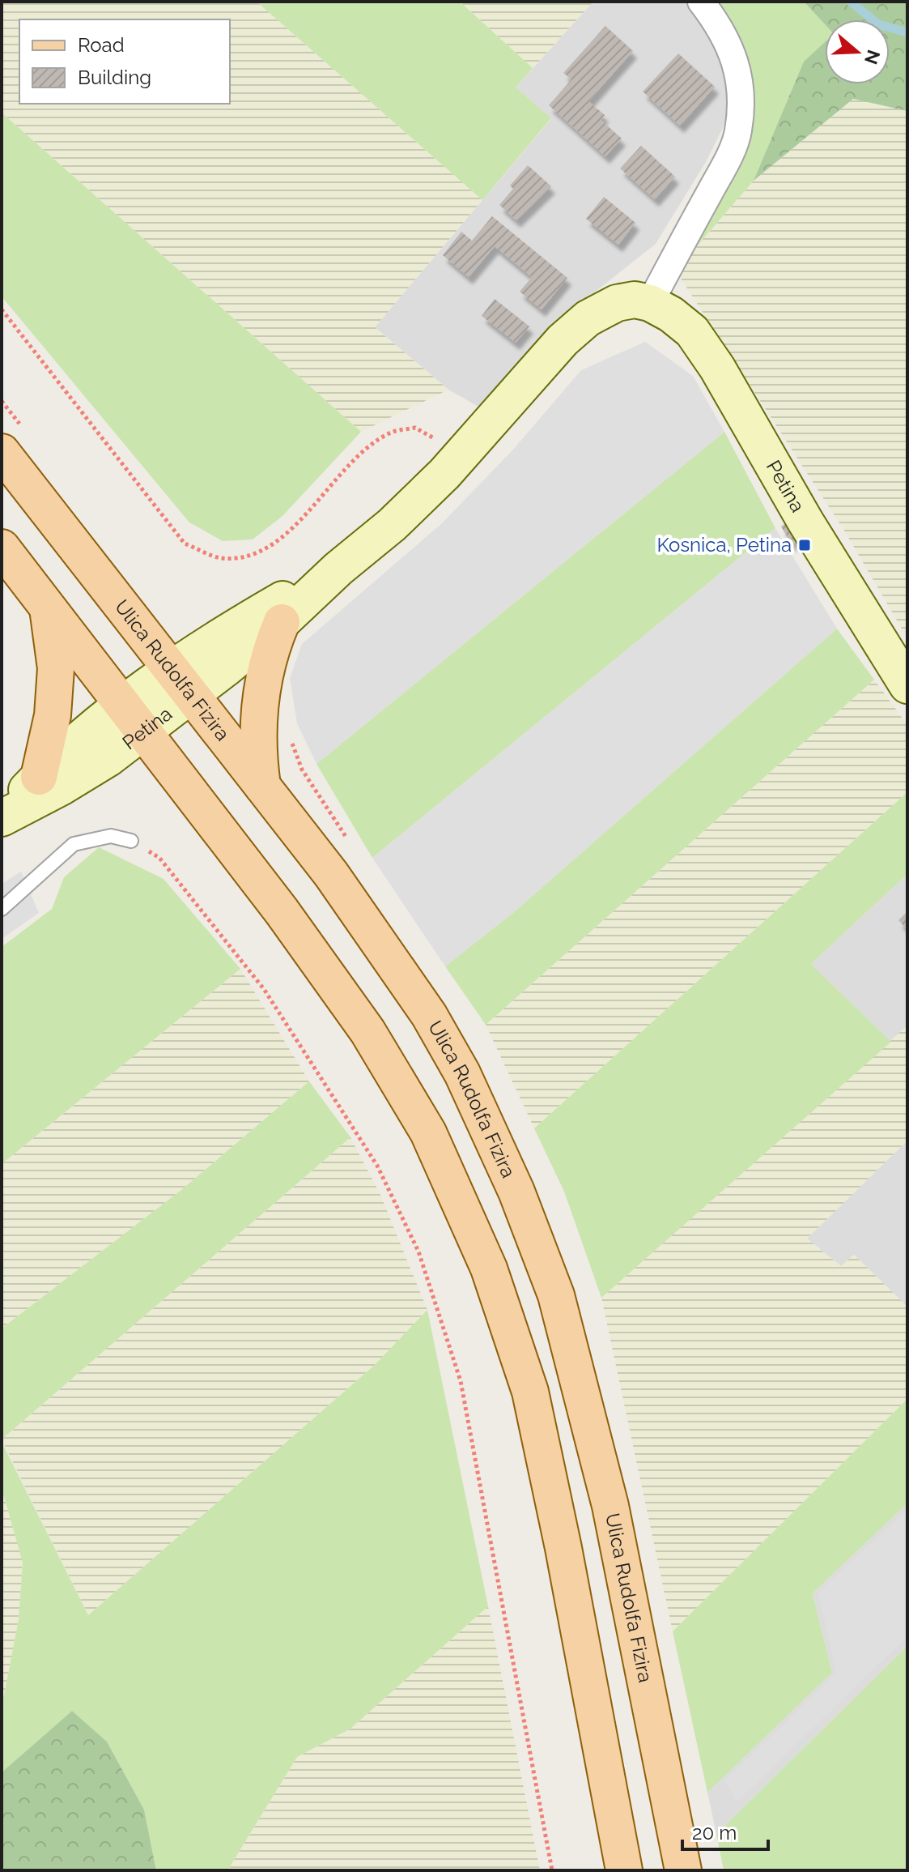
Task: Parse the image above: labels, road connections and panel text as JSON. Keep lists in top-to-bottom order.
{
  "streets": {
    "main road": ["Ulica Rudolfa Fizira"],
    "street": ["Petina"]
  },
  "crossings": [
    ["Petina", "Ulica Rudolfa Fizira"]
  ],
  "places": {
    "transit": ["Kosnica, Petina"]
  },
  "legend": ["Road", "Building"],
  "scale_bar": "20 m",
  "north": "right"
}
